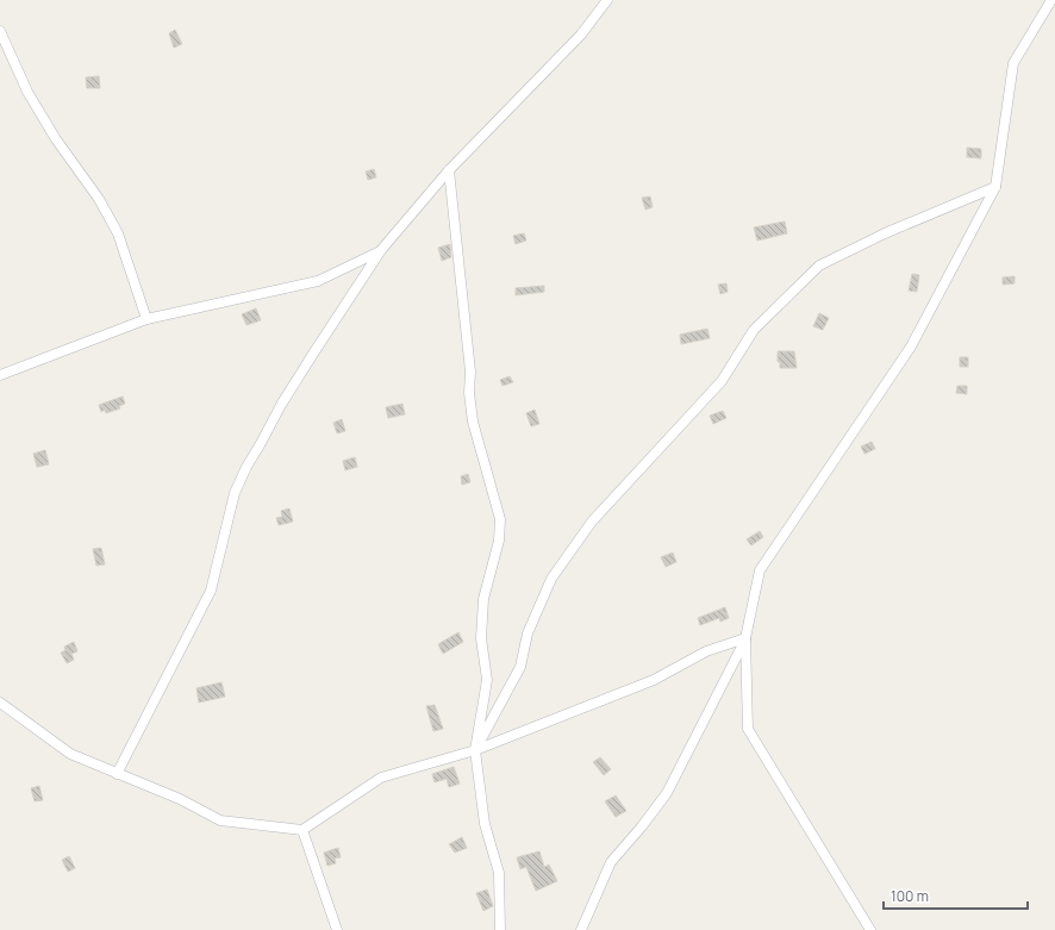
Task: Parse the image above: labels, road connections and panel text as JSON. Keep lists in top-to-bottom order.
{
  "scale_bar": "100 m"
}
